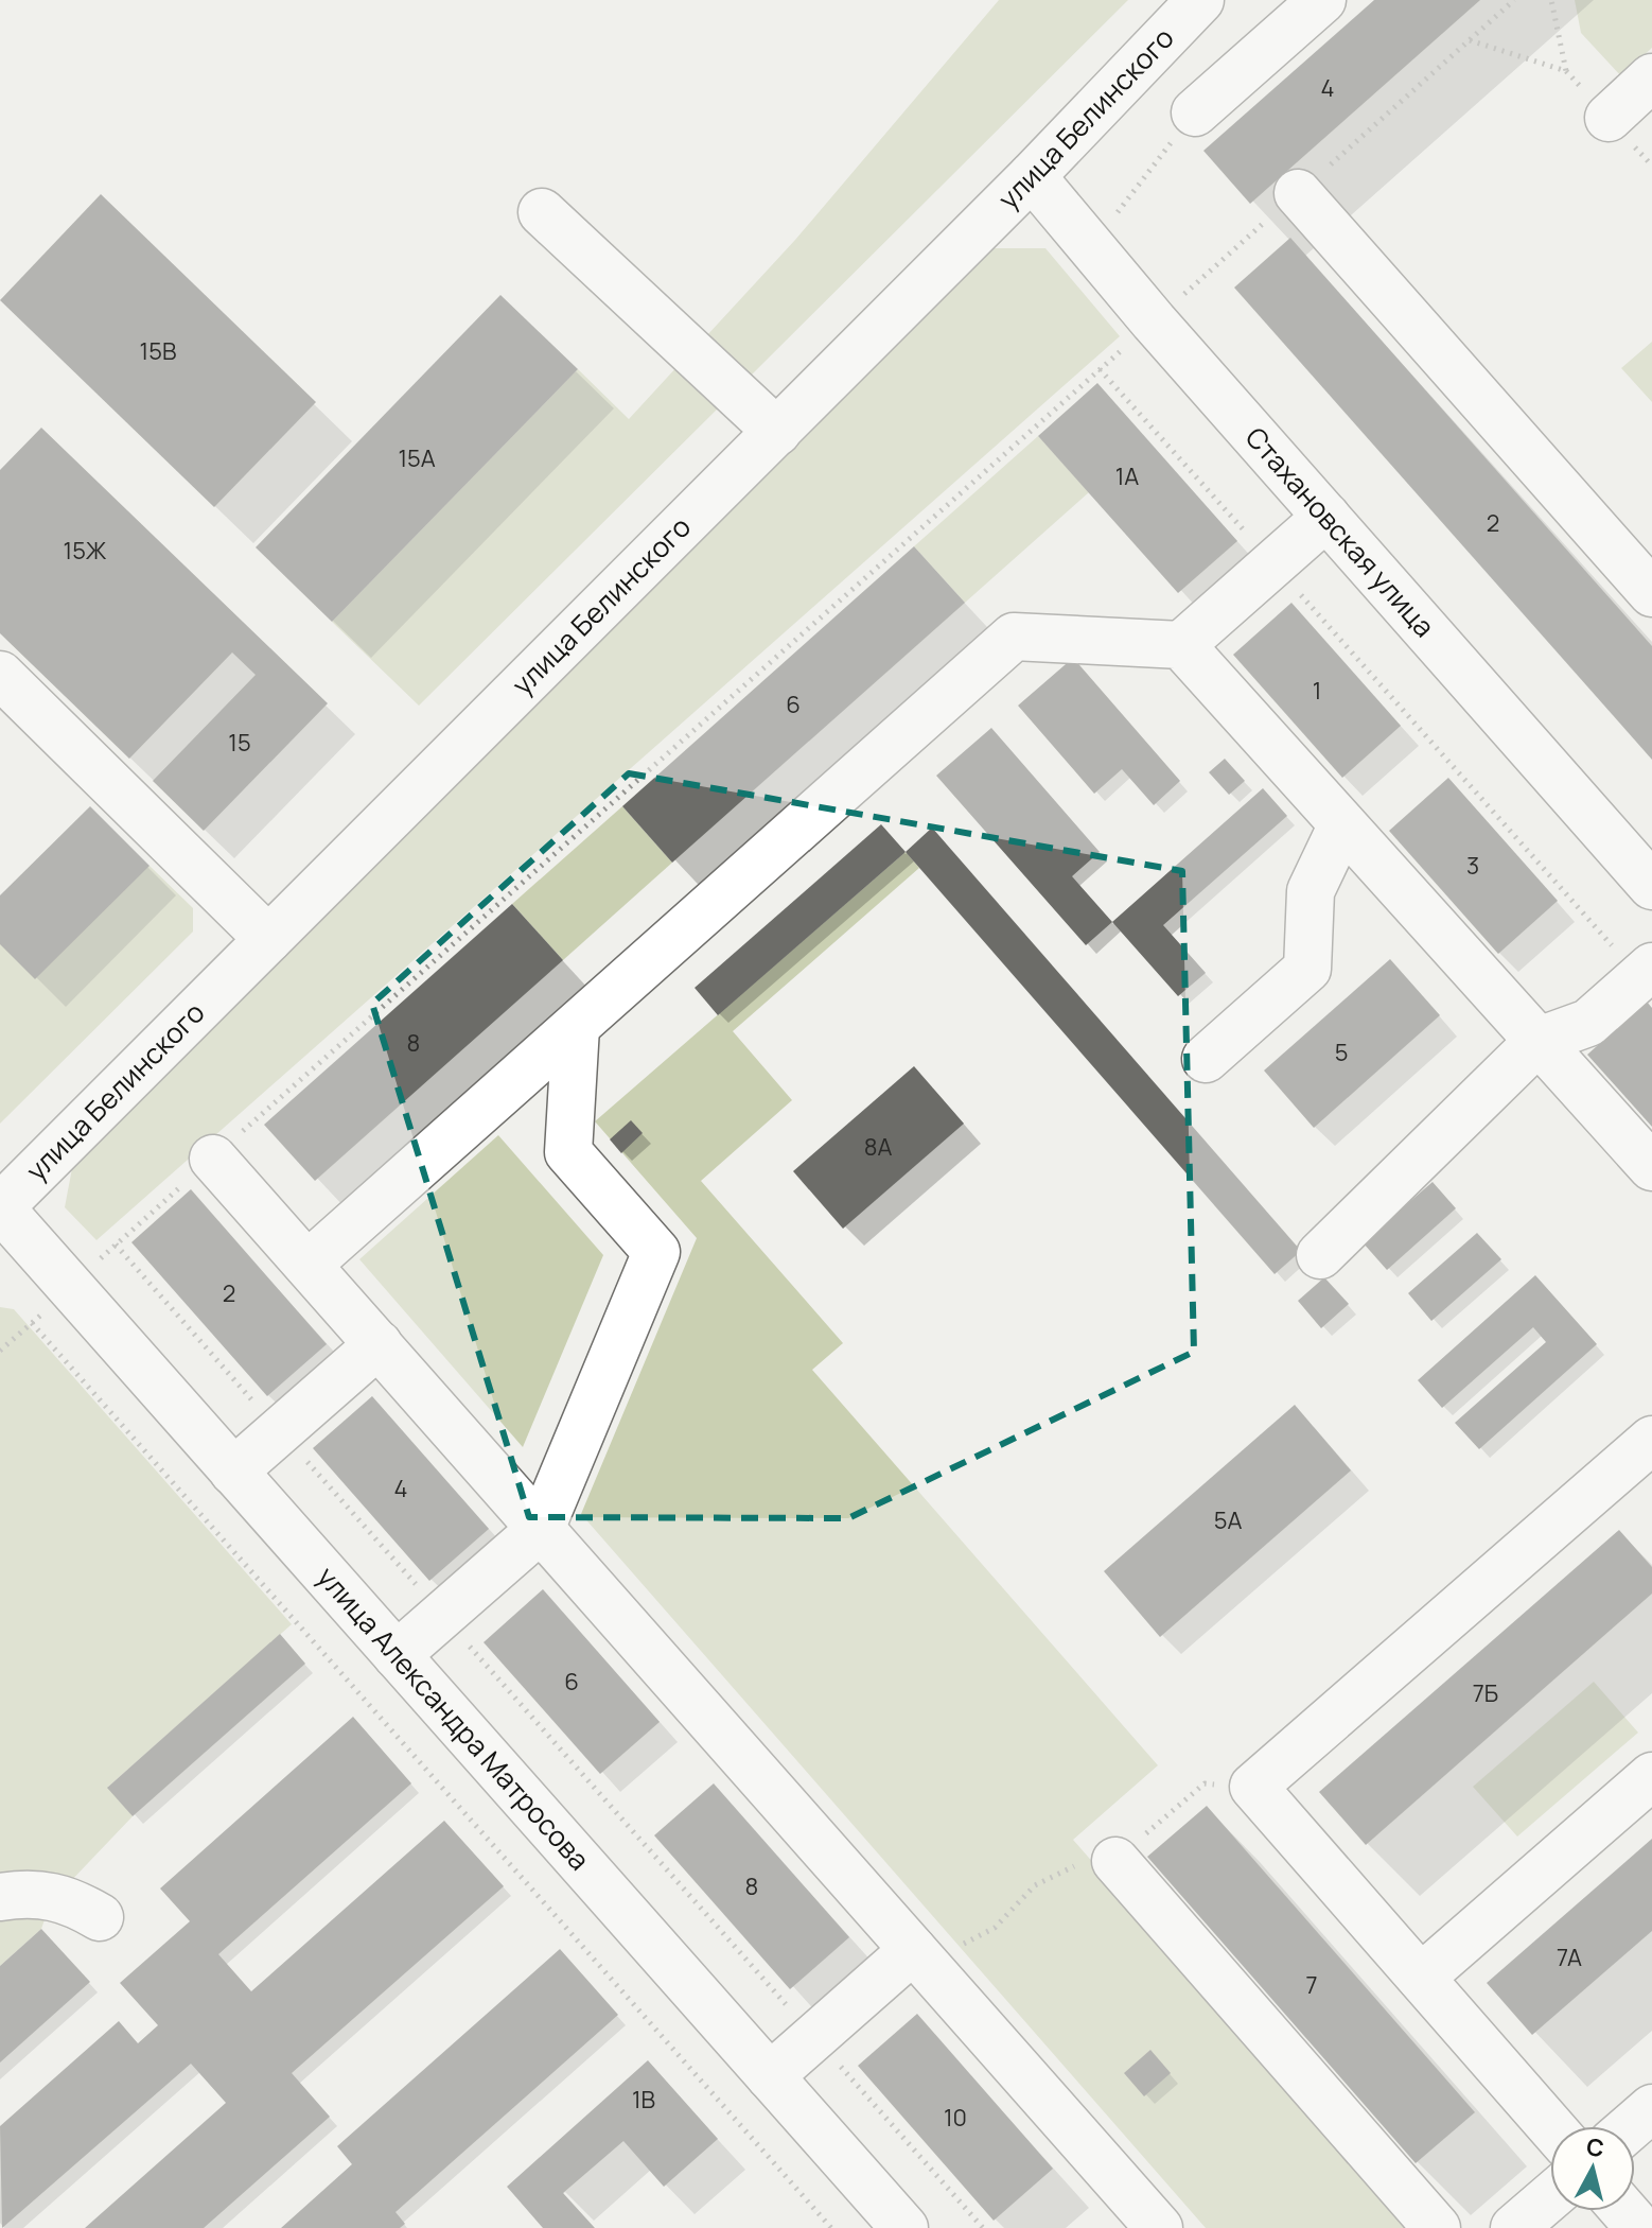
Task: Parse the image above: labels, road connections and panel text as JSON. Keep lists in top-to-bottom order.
{
  "streets": {
    "street": ["улица Белинского", "Стахановская улица", "улица Александра Матросова"]
  },
  "crossings": [
    ["улица Белинского", "Стахановская улица"],
    ["улица Белинского", "улица Александра Матросова"]
  ],
  "house_numbers": [
    "4",
    "15В",
    "15А",
    "1А",
    "2",
    "15Ж",
    "1",
    "6",
    "15",
    "3",
    "8",
    "5",
    "8А",
    "2",
    "4",
    "5А",
    "6",
    "7Б",
    "8",
    "7А",
    "7",
    "1В",
    "10"
  ],
  "north": "top"
}
